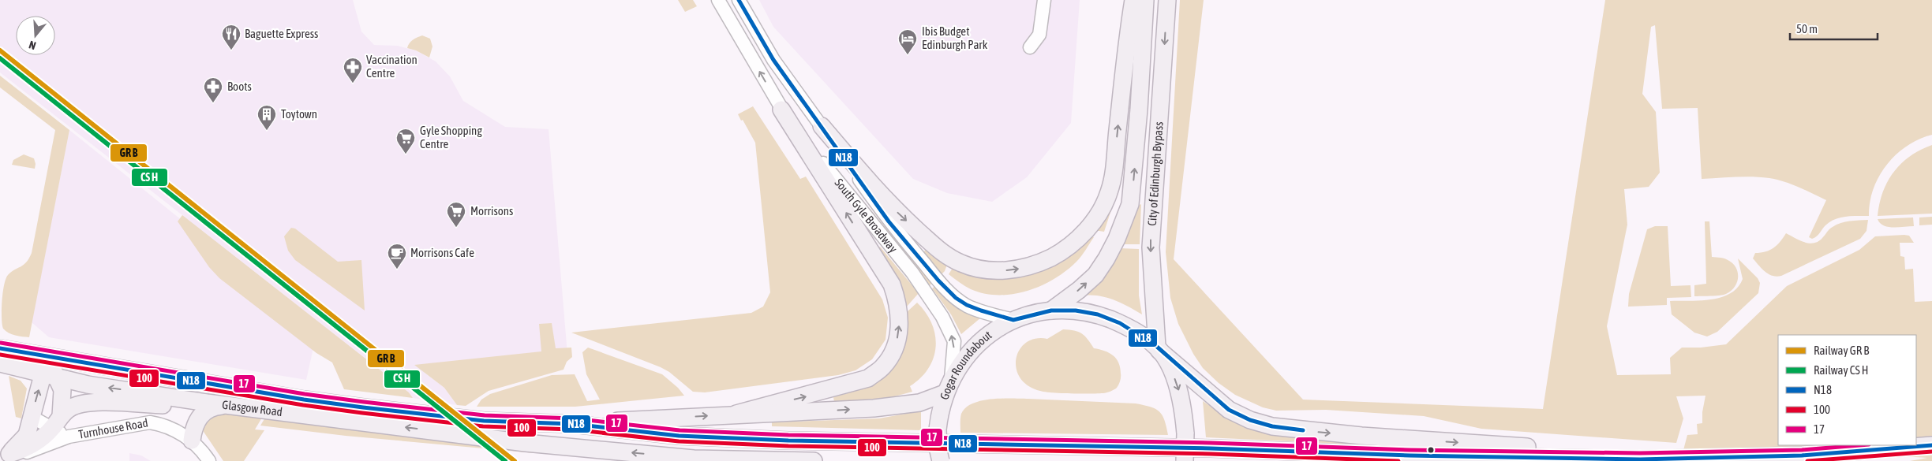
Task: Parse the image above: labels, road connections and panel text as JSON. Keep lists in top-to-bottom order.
{
  "streets": {
    "main road": ["City of Edinburgh Bypass", "Gogar Roundabout", "Glasgow Road"],
    "street": ["South Gyle Broadway", "Turnhouse Road"]
  },
  "crossings": [
    ["City of Edinburgh Bypass", "Gogar Roundabout"],
    ["South Gyle Broadway", "Gogar Roundabout"],
    ["Gogar Roundabout", "Glasgow Road"]
  ],
  "one_way": ["Gogar Roundabout"],
  "places": {
    "restaurant": ["Baguette Express"],
    "hotel": ["Ibis Budget Edinburgh Park"],
    "pharmacy": ["Vaccination Centre", "Boots"],
    "building": ["Toytown"],
    "supermarket": ["Gyle Shopping Centre", "Morrisons"],
    "cafe": ["Morrisons Cafe"]
  },
  "lines": ["transit line N18", "transit line 17", "transit line 100"],
  "legend": [
    "Railway GR B",
    "Railway CS H",
    "N18",
    "100",
    "17"
  ],
  "scale_bar": "50 m",
  "north": "bottom"
}
